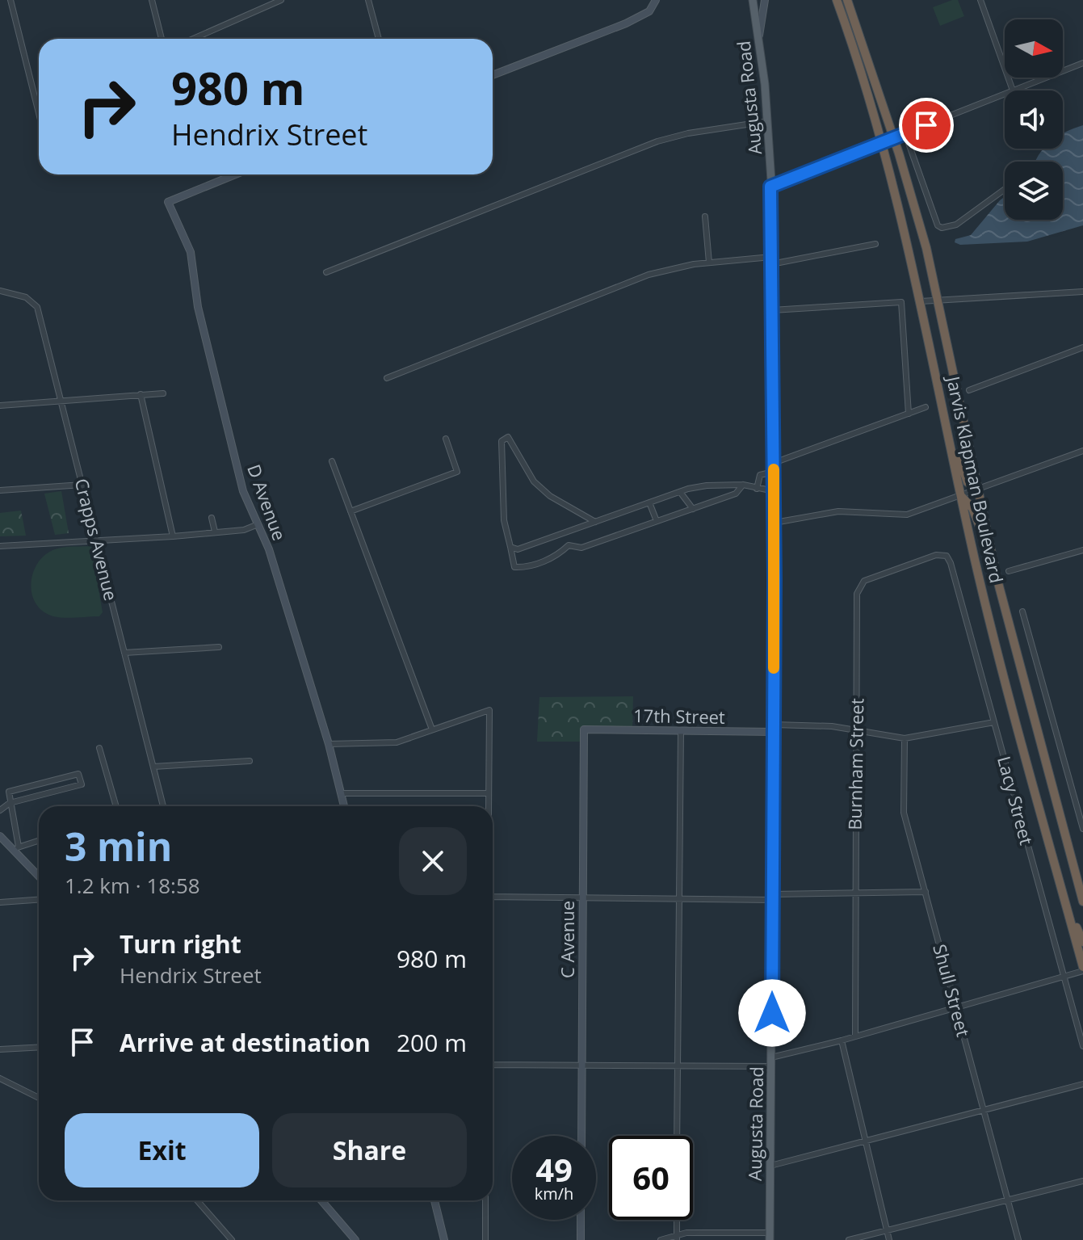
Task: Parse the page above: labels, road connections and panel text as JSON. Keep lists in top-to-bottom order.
{
  "streets": {
    "highway": ["Jarvis Klapman Boulevard"],
    "main road": ["Augusta Road"],
    "street": [
      "D Avenue",
      "Crapps Avenue",
      "17th Street",
      "Burnham Street",
      "Lacy Street",
      "C Avenue",
      "Shull Street"
    ]
  },
  "crossings": [
    ["Augusta Road", "17th Street"],
    ["17th Street", "C Avenue"],
    ["Burnham Street", "Lacy Street"]
  ],
  "north": "right",
  "page": {
    "turn": ["980 m", "Hendrix Street"],
    "heading": ["3 min", "1.2 km · 18:58"],
    "list": [
      {
        "name": "Turn right",
        "note": "Hendrix Street",
        "value": "980 m"
      },
      {
        "name": "Arrive at destination",
        "value": "200 m"
      }
    ],
    "buttons": ["Exit", "Share"],
    "speed": "49 km/h",
    "limit": "60"
  }
}
